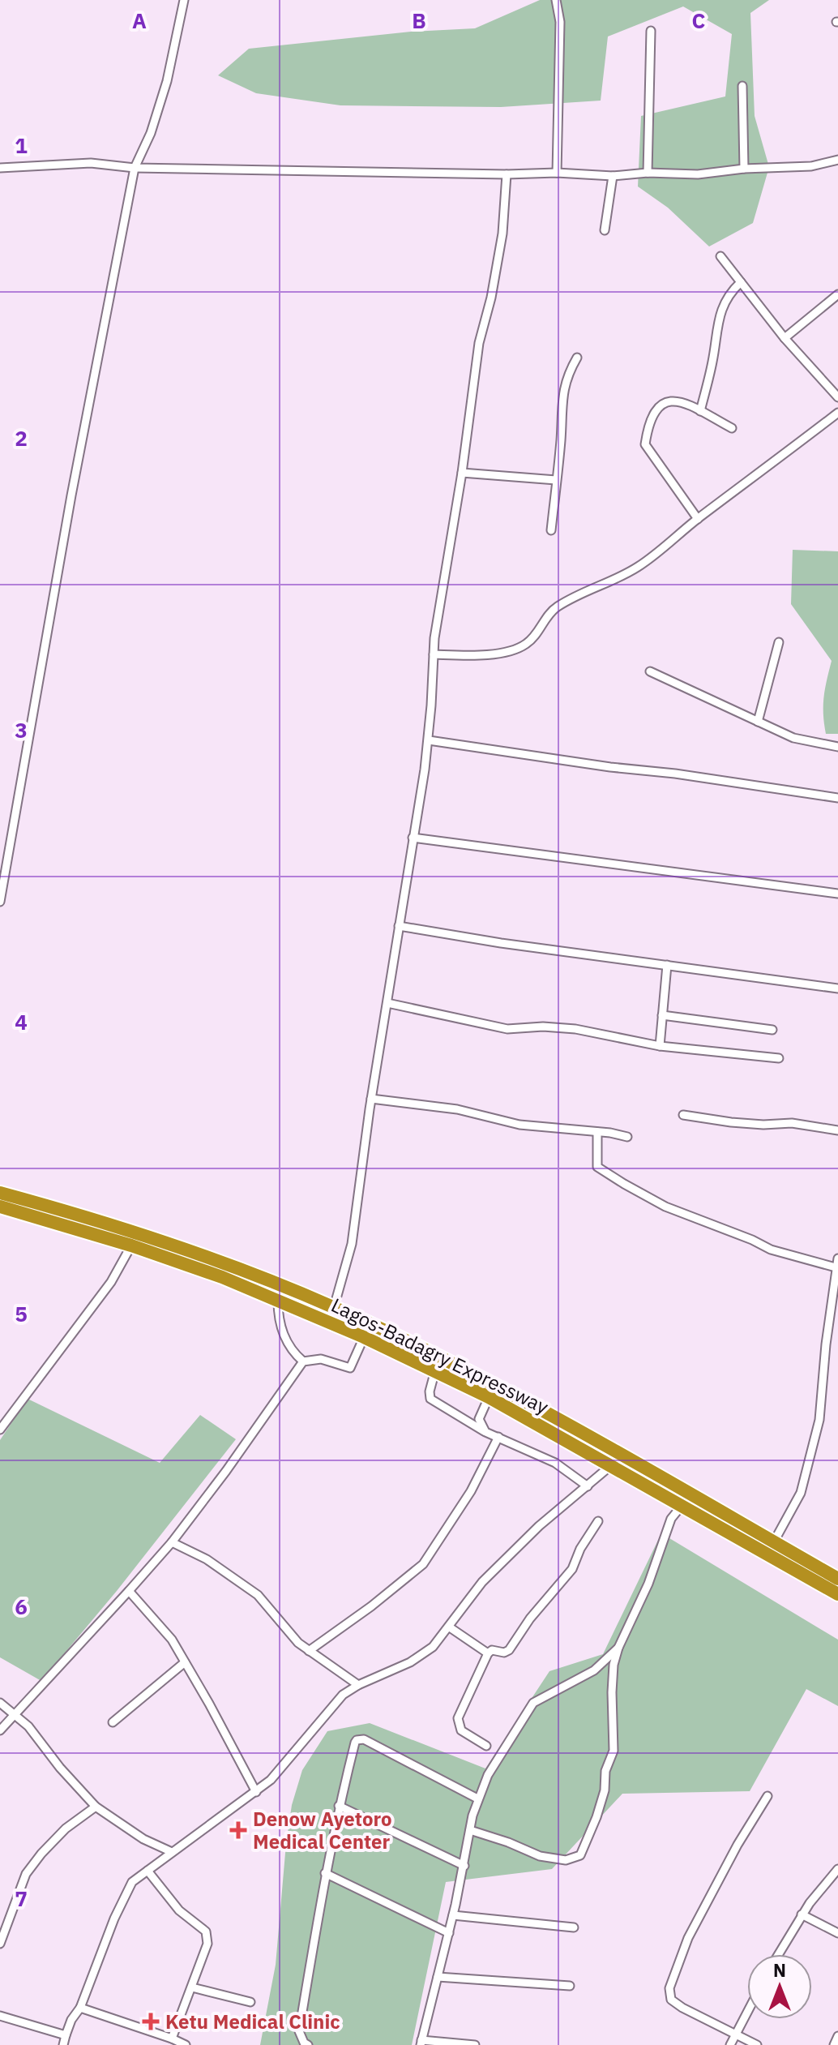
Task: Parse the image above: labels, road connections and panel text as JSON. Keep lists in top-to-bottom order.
{
  "streets": {
    "highway": ["Lagos-Badagry Expressway"]
  },
  "places": {
    "health": ["Denow Ayetoro Medical Center", "Ketu Medical Clinic"]
  },
  "north": "top",
  "grid": {
    "columns": ["A", "B", "C"],
    "rows": [
      "1",
      "2",
      "3",
      "4",
      "5",
      "6",
      "7"
    ]
  }
}
